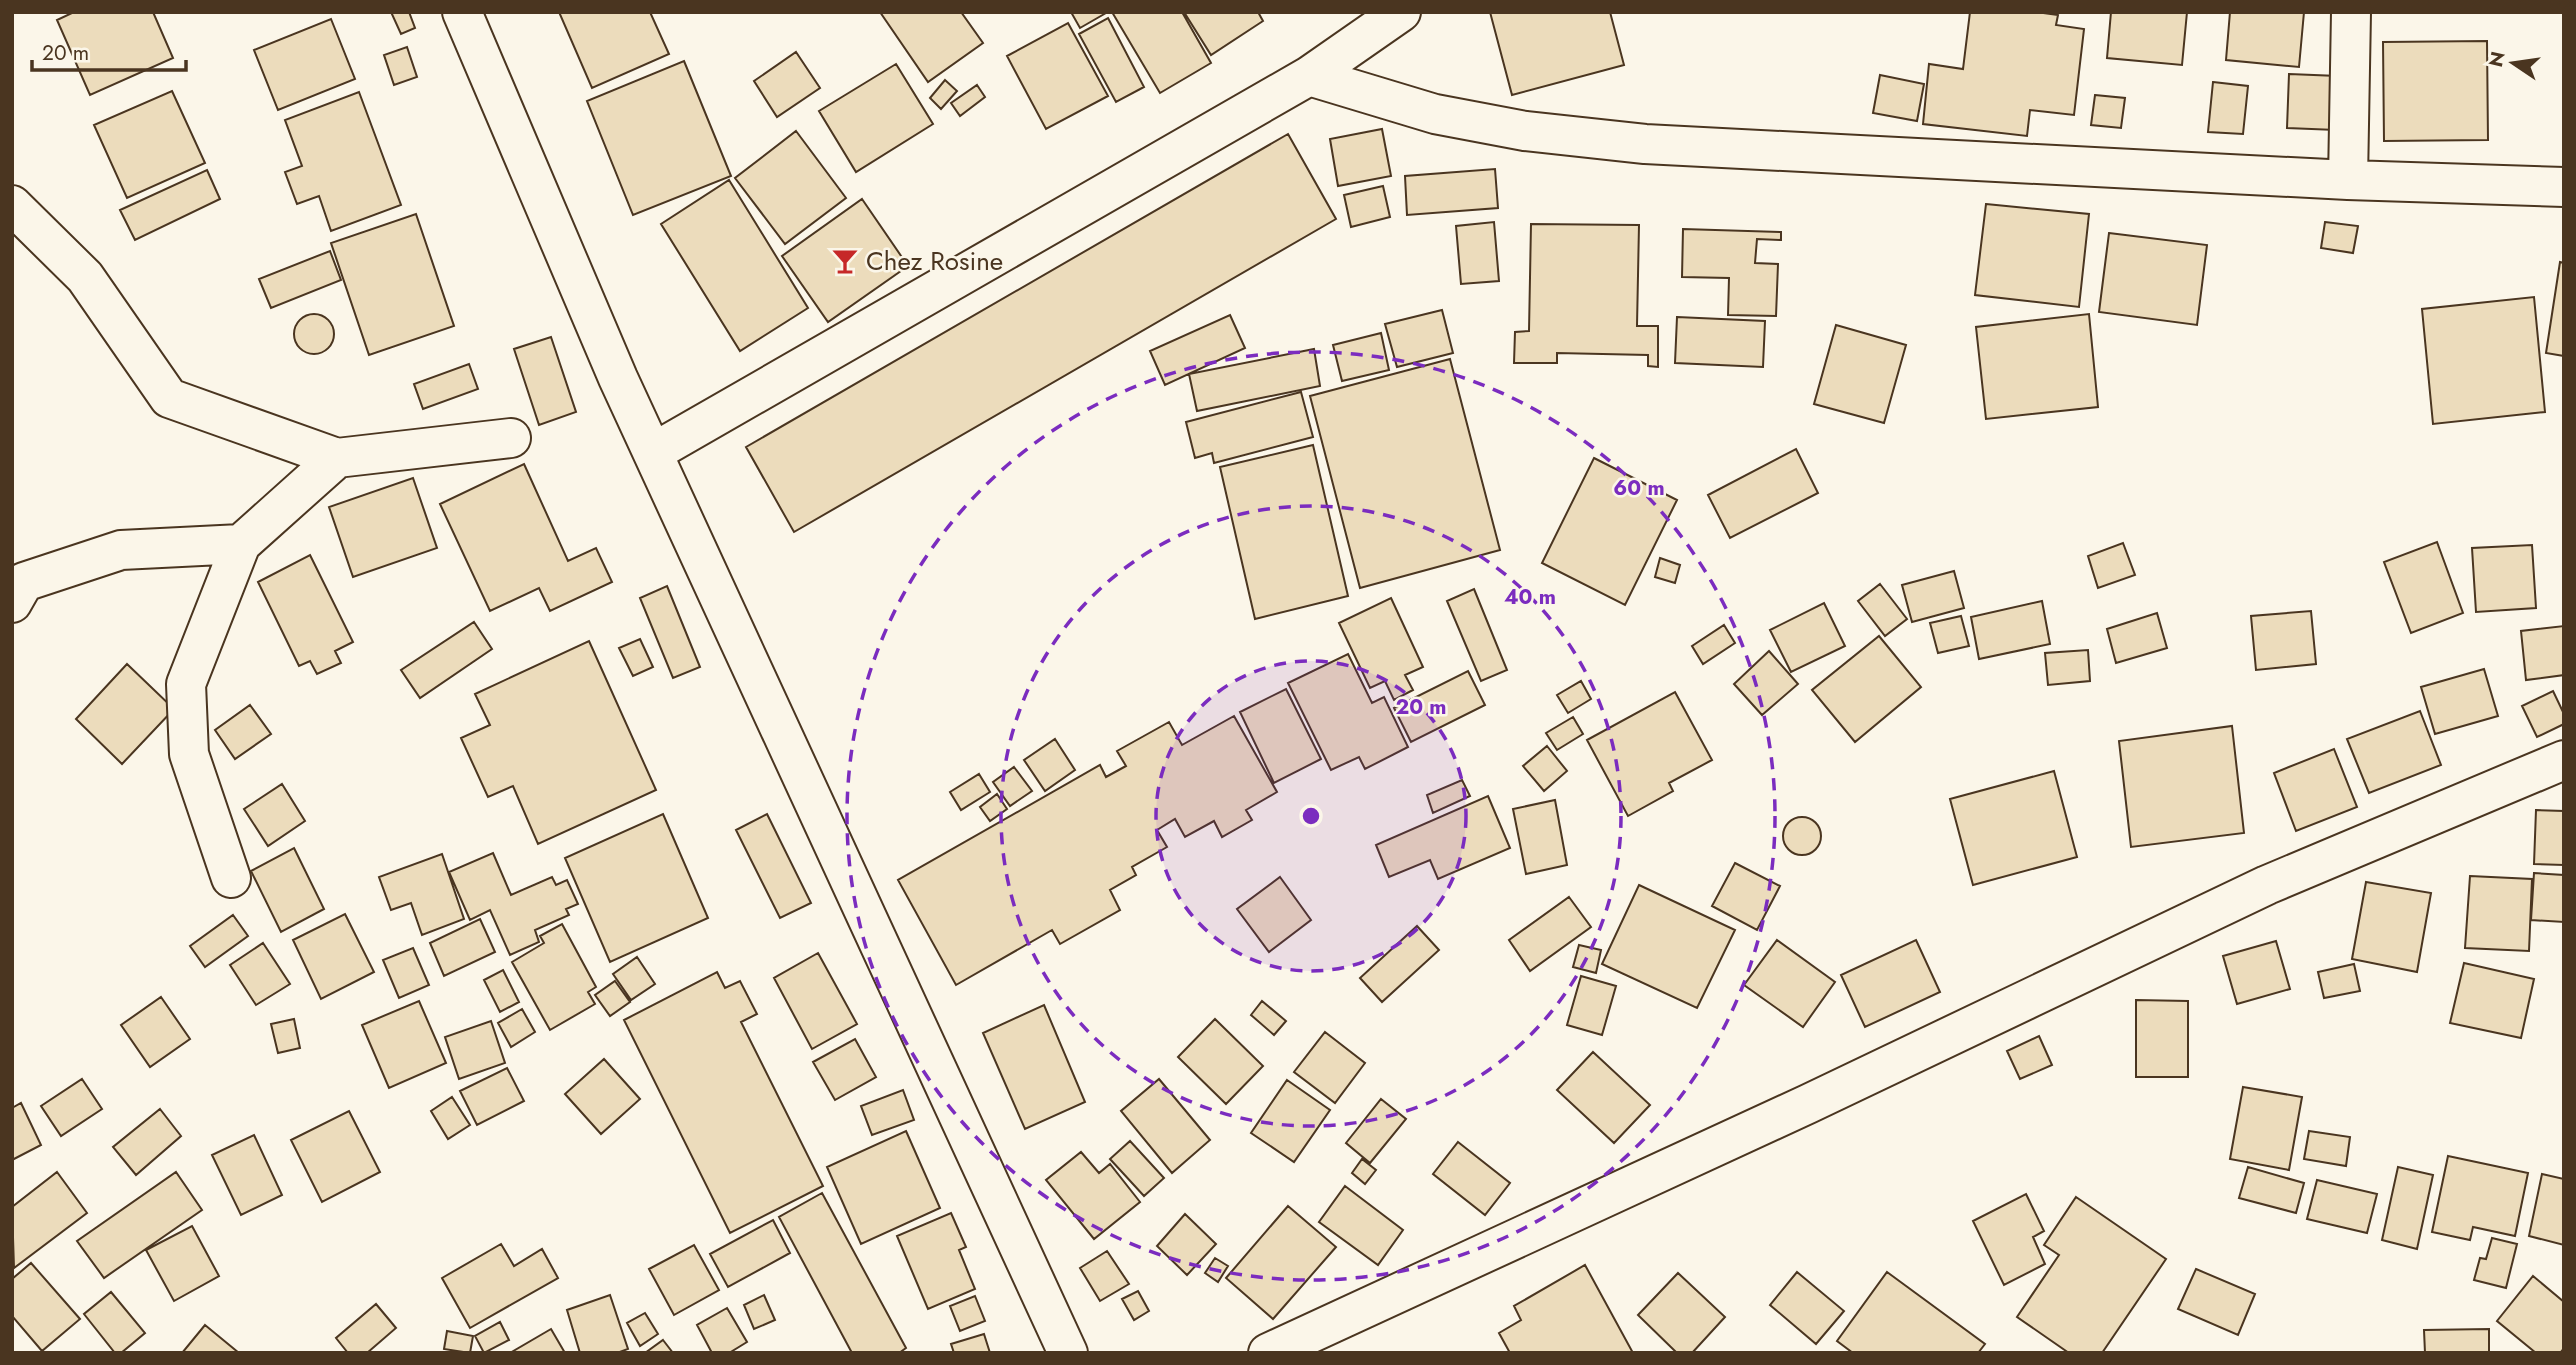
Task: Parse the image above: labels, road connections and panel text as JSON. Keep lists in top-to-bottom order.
{
  "places": {
    "bar": ["Chez Rosine"]
  },
  "scale_bar": "20 m",
  "north": "left",
  "rings": ["60 m", "40 m", "20 m"]
}
